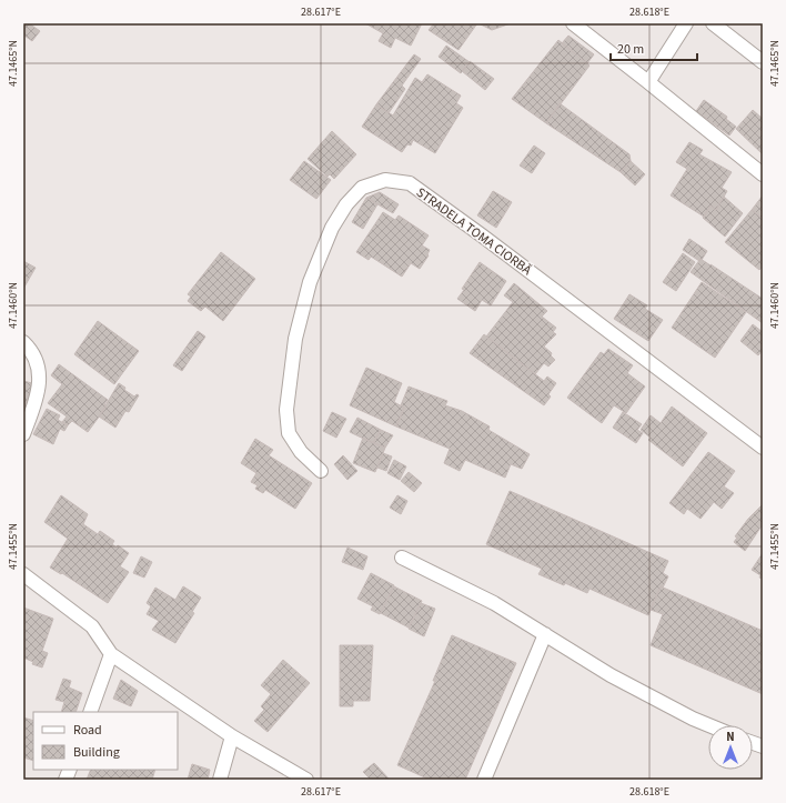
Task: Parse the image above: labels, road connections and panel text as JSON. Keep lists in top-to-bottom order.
{
  "streets": {
    "street": ["STRADELA TOMA CIORBĂ"]
  },
  "legend": ["Road", "Building"],
  "scale_bar": "20 m",
  "north": "top",
  "coordinates": [
    "28.617°E",
    "28.618°E",
    "47.1465°N",
    "47.1460°N",
    "47.1455°N"
  ]
}
